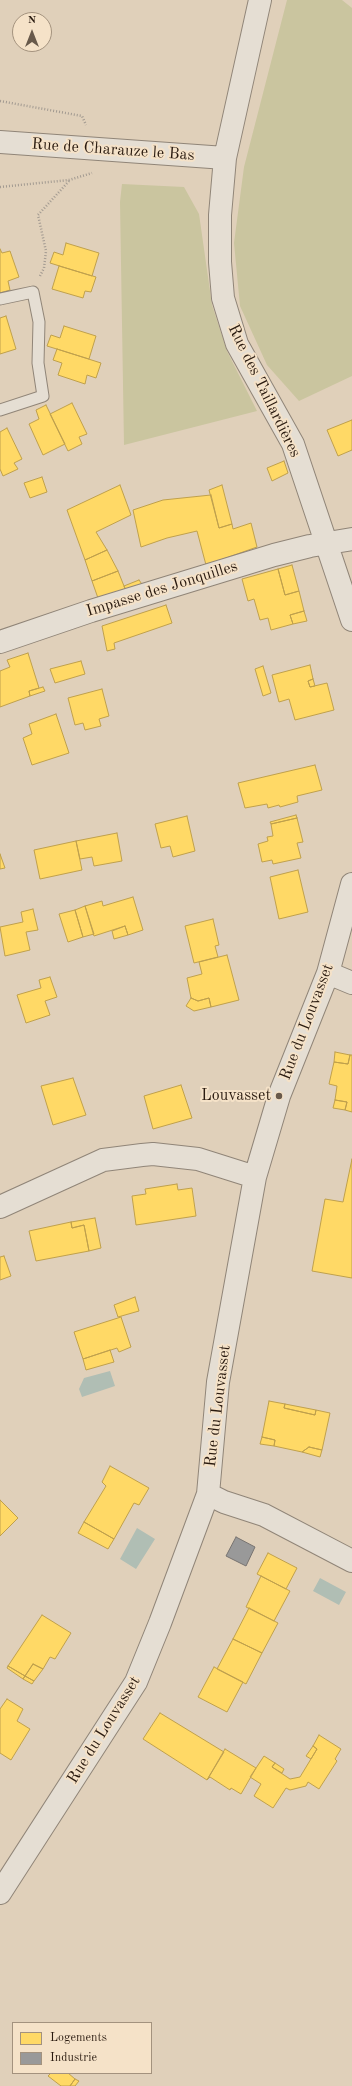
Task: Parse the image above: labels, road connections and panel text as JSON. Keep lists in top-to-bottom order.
{
  "streets": {
    "street": [
      "Rue de Charauze le Bas",
      "Rue des Taillardières",
      "Impasse des Jonquilles",
      "Rue du Louvasset"
    ]
  },
  "crossings": [
    ["Rue de Charauze le Bas", "Rue des Taillardières"],
    ["Rue des Taillardières", "Impasse des Jonquilles"]
  ],
  "places": ["Louvasset"],
  "legend": ["Logements", "Industrie"],
  "north": "top"
}
